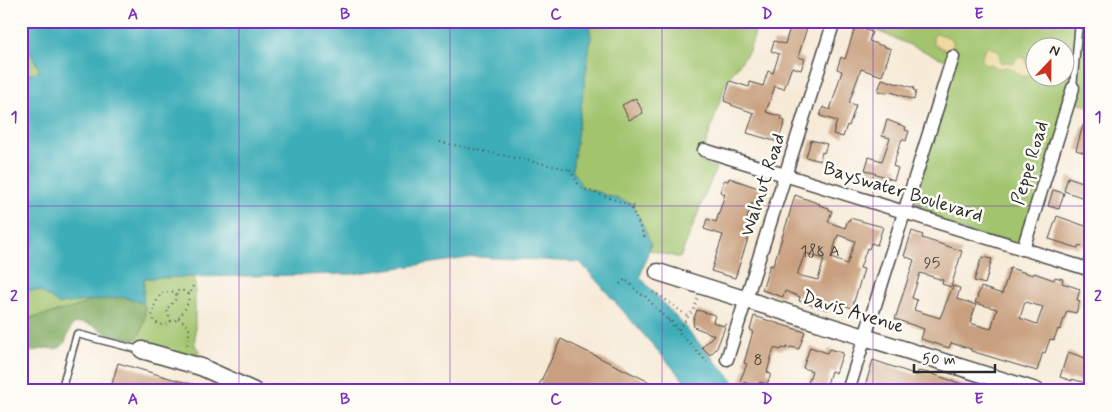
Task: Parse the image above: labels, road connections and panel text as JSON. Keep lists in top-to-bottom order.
{
  "streets": {
    "street": [
      "Peppe Road",
      "Walnut Road",
      "Bayswater Boulevard",
      "Davis Avenue"
    ]
  },
  "crossings": [
    ["Peppe Road", "Bayswater Boulevard"],
    ["Walnut Road", "Bayswater Boulevard"],
    ["Walnut Road", "Davis Avenue"]
  ],
  "house_numbers": ["188 A", "95", "8"],
  "scale_bar": "50 m",
  "north": "top",
  "grid": {
    "columns": [
      "A",
      "B",
      "C",
      "D",
      "E"
    ],
    "rows": ["1", "2"]
  }
}
